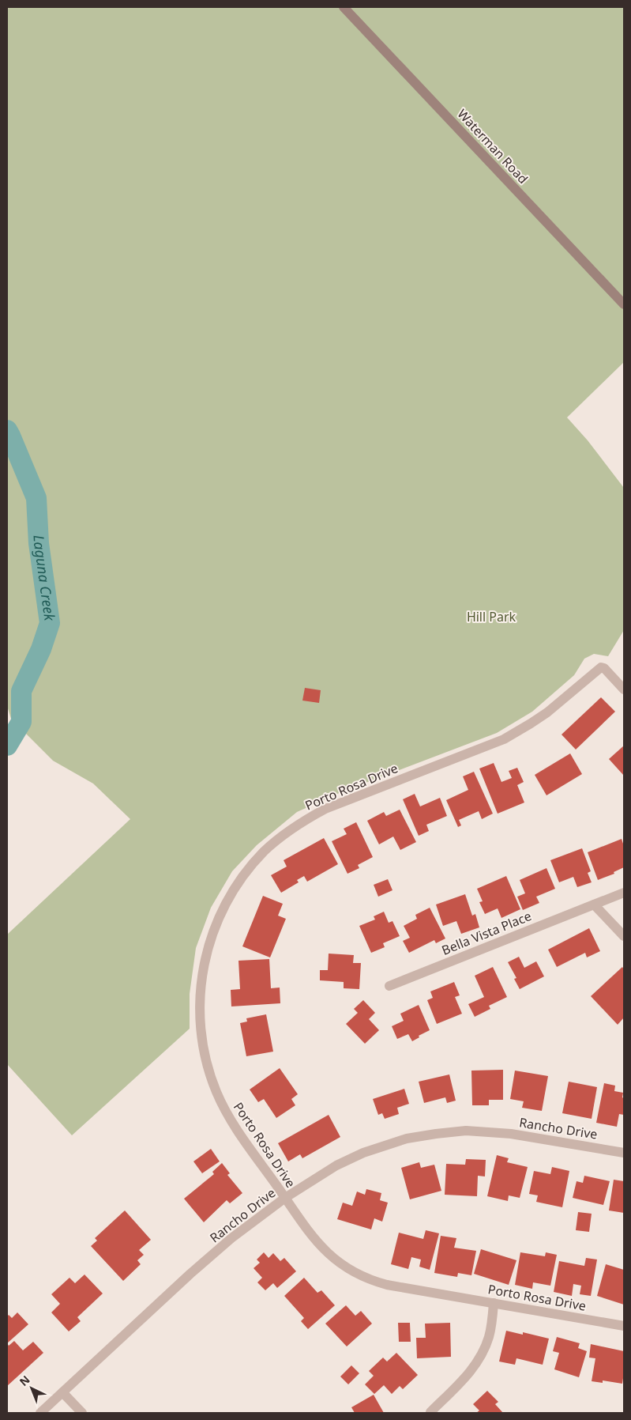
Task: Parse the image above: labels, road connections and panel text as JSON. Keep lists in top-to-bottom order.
{
  "streets": {
    "main road": ["Waterman Road"],
    "street": ["Porto Rosa Drive", "Bella Vista Place", "Rancho Drive"]
  },
  "crossings": [
    ["Porto Rosa Drive", "Rancho Drive"]
  ],
  "water": ["Laguna Creek"],
  "parks": ["Hill Park"],
  "north": "top left"
}
